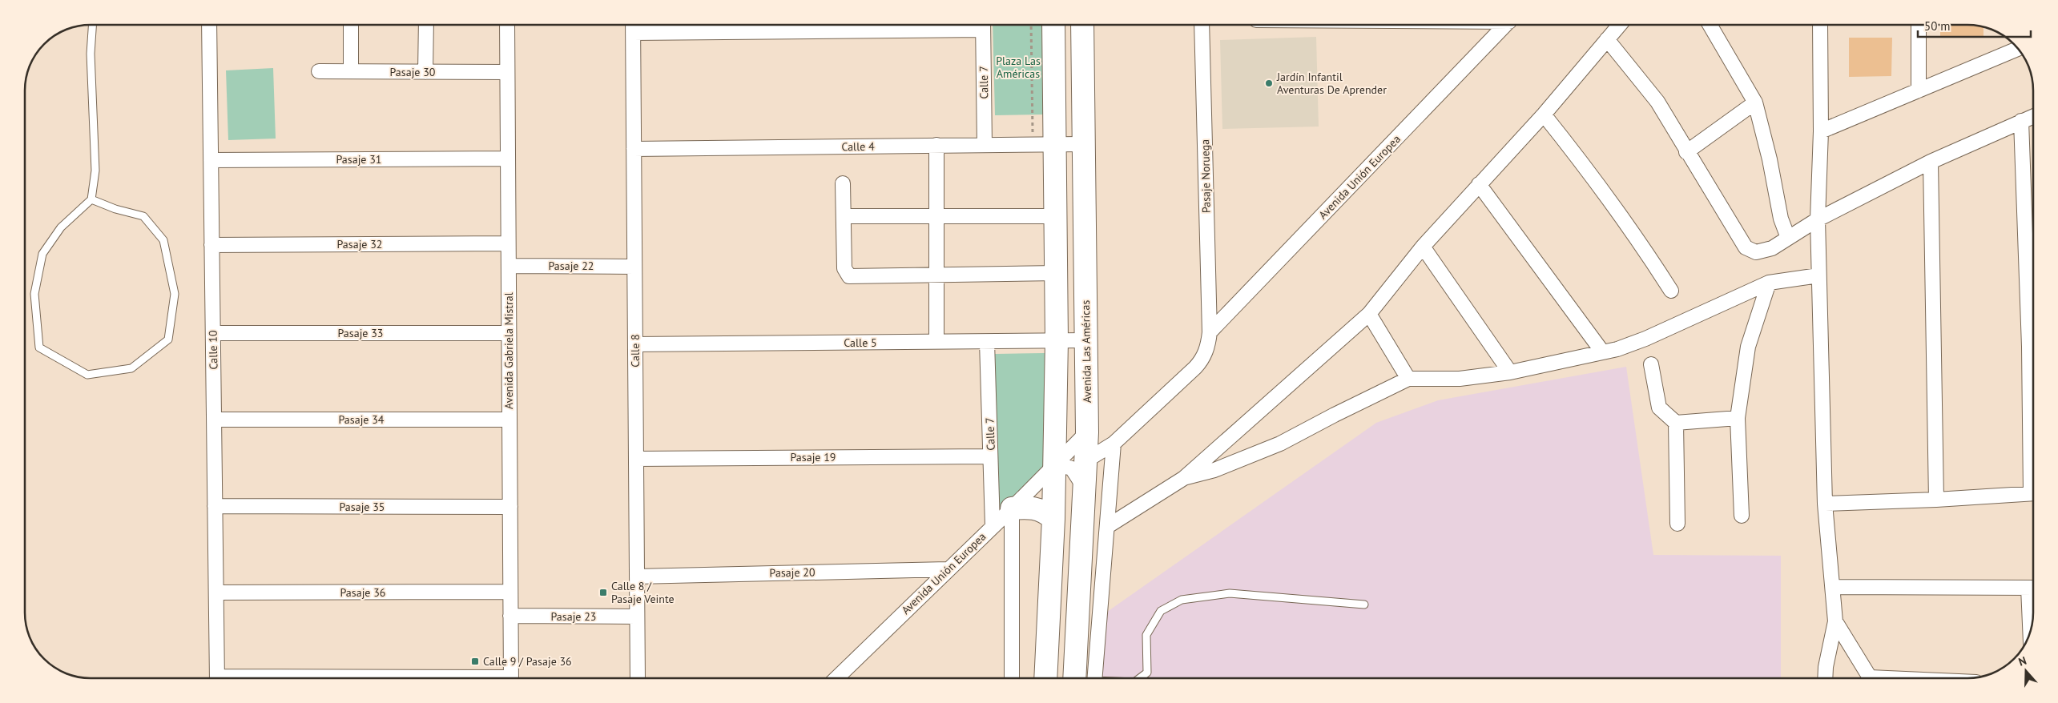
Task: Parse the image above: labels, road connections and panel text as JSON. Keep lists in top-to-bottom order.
{
  "streets": {
    "main road": ["Avenida Las Américas"],
    "street": [
      "Pasaje 30",
      "Calle 7",
      "Calle 4",
      "Pasaje 31",
      "Pasaje Noruega",
      "Avenida Unión Europea",
      "Pasaje 32",
      "Pasaje 22",
      "Pasaje 33",
      "Calle 5",
      "Calle 10",
      "Avenida Gabriela Mistral",
      "Calle 8",
      "Pasaje 34",
      "Pasaje 19",
      "Pasaje 35",
      "Pasaje 20",
      "Pasaje 36",
      "Pasaje 23"
    ]
  },
  "crossings": [
    ["Pasaje 30", "Avenida Gabriela Mistral"],
    ["Calle 7", "Calle 4"],
    ["Calle 7", "Avenida Unión Europea"],
    ["Calle 7", "Calle 5"],
    ["Calle 7", "Pasaje 19"],
    ["Calle 4", "Calle 8"],
    ["Calle 4", "Avenida Las Américas"],
    ["Pasaje 31", "Calle 10"],
    ["Pasaje 31", "Avenida Gabriela Mistral"],
    ["Pasaje Noruega", "Avenida Unión Europea"],
    ["Avenida Unión Europea", "Avenida Las Américas"],
    ["Avenida Unión Europea", "Pasaje 20"],
    ["Pasaje 32", "Calle 10"],
    ["Pasaje 32", "Avenida Gabriela Mistral"],
    ["Pasaje 22", "Avenida Gabriela Mistral"],
    ["Pasaje 22", "Calle 8"],
    ["Pasaje 33", "Calle 10"],
    ["Pasaje 33", "Avenida Gabriela Mistral"],
    ["Calle 5", "Calle 8"],
    ["Calle 5", "Avenida Las Américas"],
    ["Calle 10", "Pasaje 34"],
    ["Calle 10", "Pasaje 35"],
    ["Calle 10", "Pasaje 36"],
    ["Avenida Gabriela Mistral", "Pasaje 34"],
    ["Avenida Gabriela Mistral", "Pasaje 35"],
    ["Avenida Gabriela Mistral", "Pasaje 36"],
    ["Avenida Gabriela Mistral", "Pasaje 23"],
    ["Calle 8", "Pasaje 19"],
    ["Calle 8", "Pasaje 20"],
    ["Calle 8", "Pasaje 23"]
  ],
  "parks": ["Plaza Las Américas"],
  "places": {
    "other": ["Jardín Infantil Aventuras De Aprender"],
    "transit": ["Calle 8 / Pasaje Veinte", "Calle 9 / Pasaje 36"]
  },
  "scale_bar": "50 m",
  "north": "top"
}
